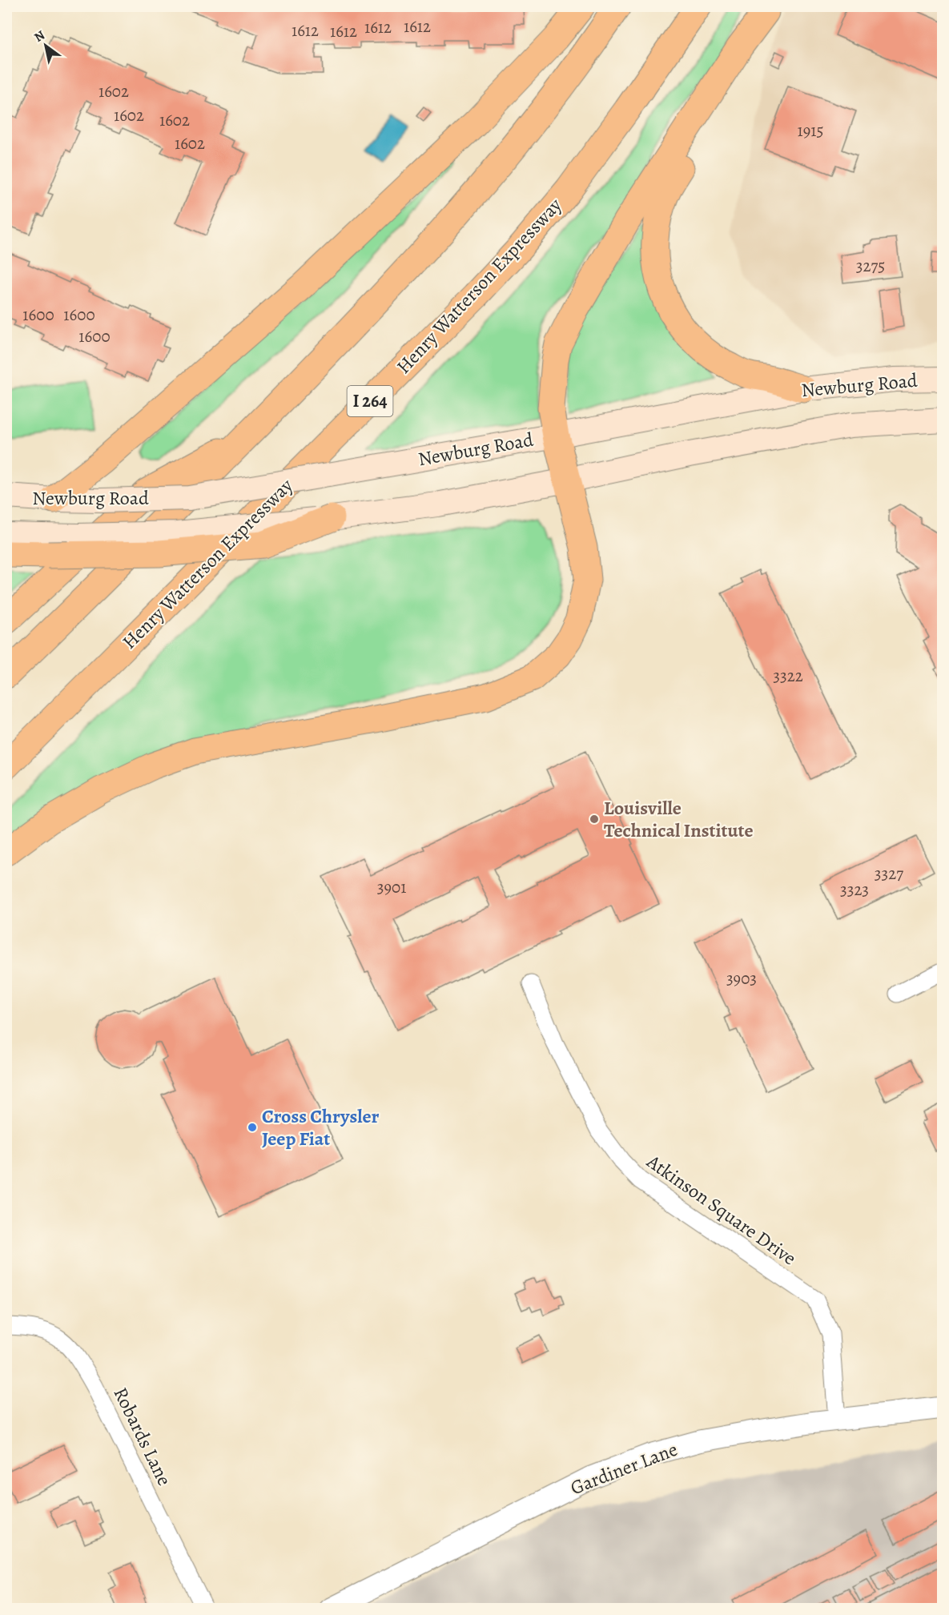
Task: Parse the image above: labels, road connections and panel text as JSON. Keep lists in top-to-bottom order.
{
  "streets": {
    "highway": ["Henry Watterson Expressway", "I 264"],
    "main road": ["Newburg Road"],
    "street": ["Atkinson Square Drive", "Robards Lane", "Gardiner Lane"]
  },
  "crossings": [
    ["Atkinson Square Drive", "Gardiner Lane"]
  ],
  "places": ["Louisville Technical Institute", "Cross Chrysler Jeep Fiat"],
  "house_numbers": [
    "1612",
    "1612",
    "1612",
    "1612",
    "1602",
    "1602",
    "1602",
    "1915",
    "1602",
    "3275",
    "1600",
    "1600",
    "1600",
    "3322",
    "3327",
    "3901",
    "3323",
    "3903"
  ],
  "north": "top left"
}
